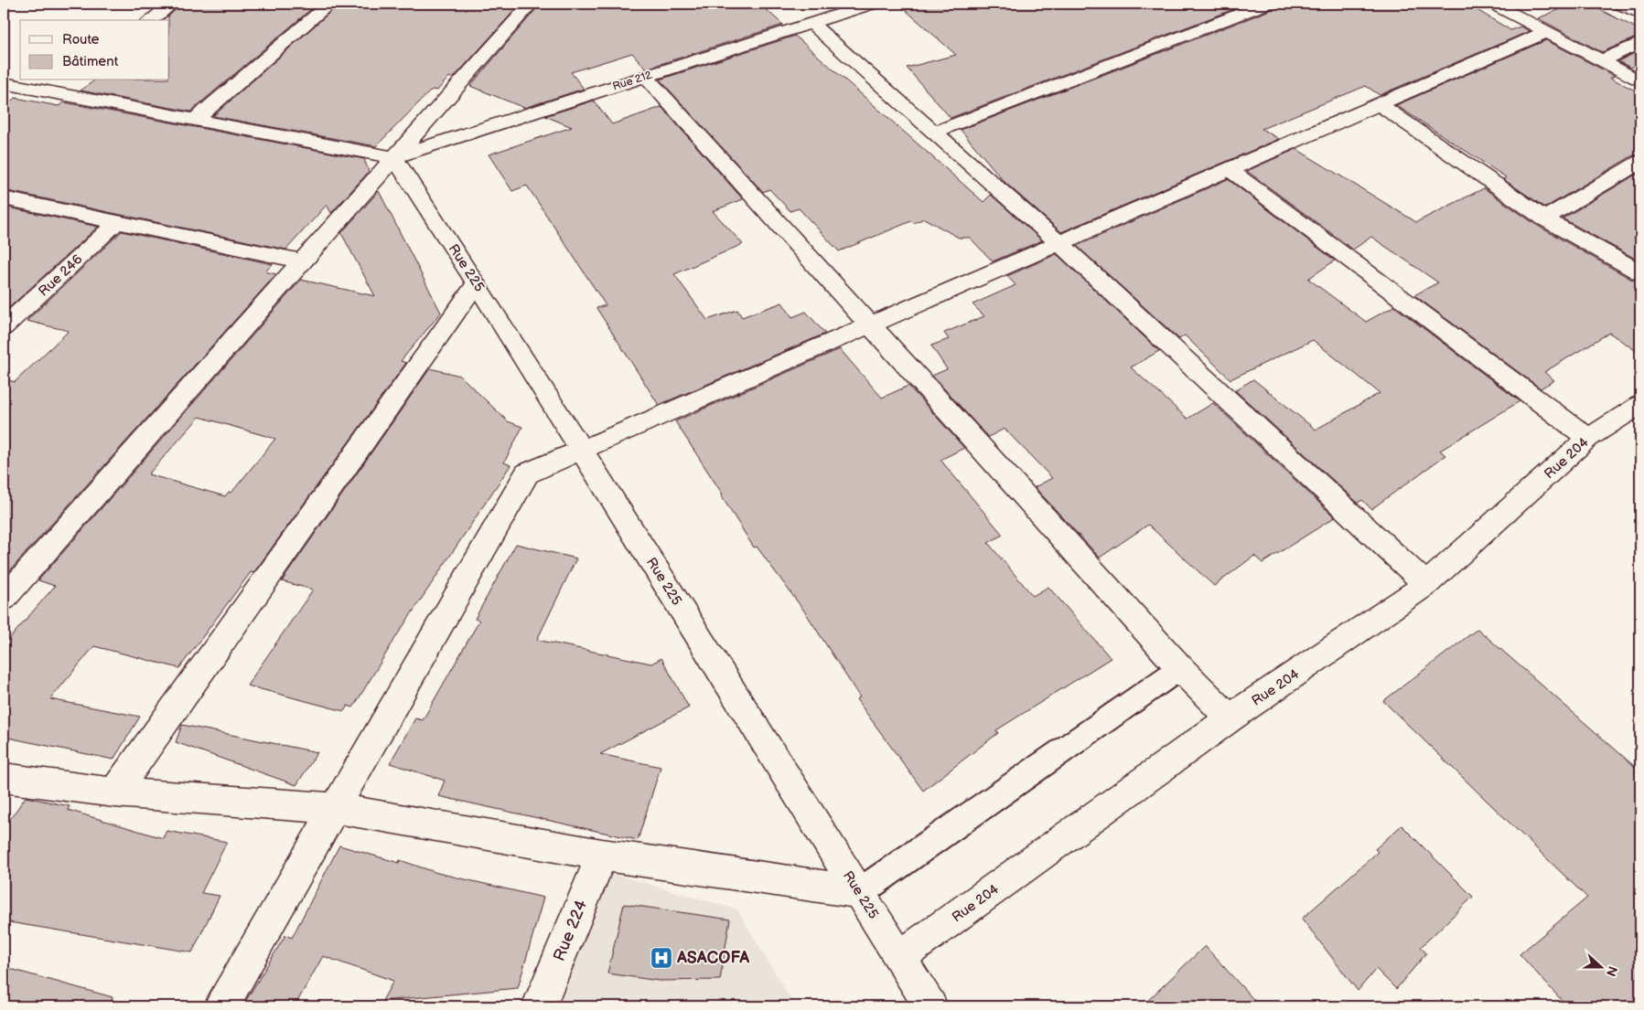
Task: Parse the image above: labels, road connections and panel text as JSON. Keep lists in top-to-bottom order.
{
  "streets": {
    "street": [
      "Rue 212",
      "Rue 225",
      "Rue 246",
      "Rue 204",
      "Rue 224"
    ]
  },
  "crossings": [
    ["Rue 212", "Rue 225"],
    ["Rue 225", "Rue 204"]
  ],
  "places": {
    "hospital": ["ASACOFA"]
  },
  "legend": ["Route", "Bâtiment"],
  "north": "right"
}
